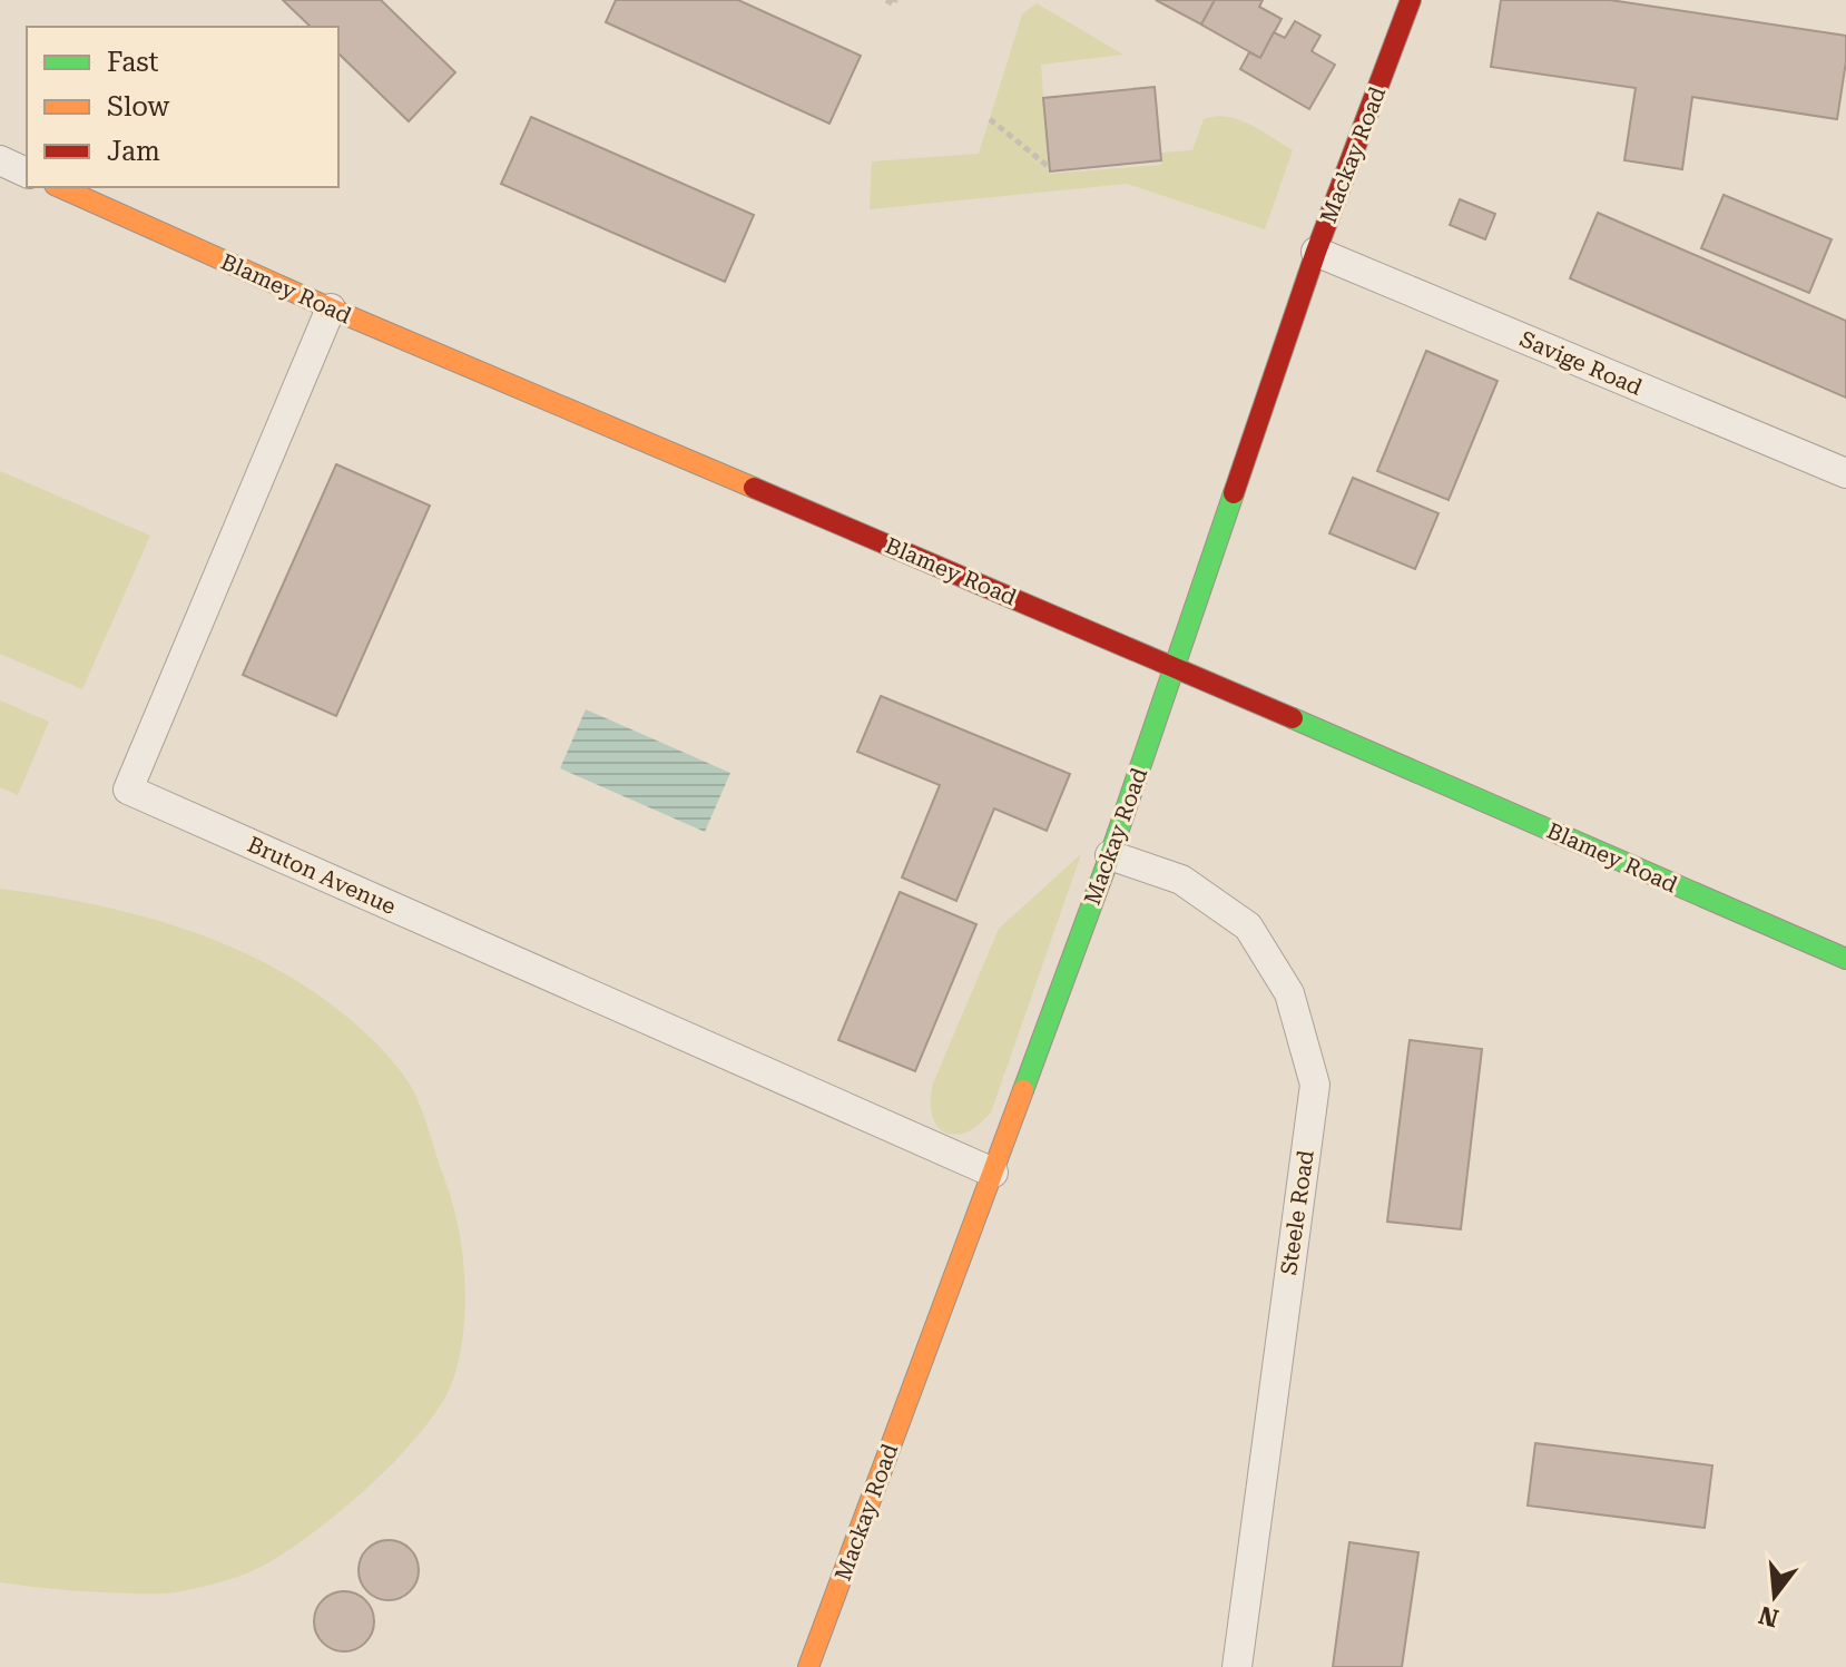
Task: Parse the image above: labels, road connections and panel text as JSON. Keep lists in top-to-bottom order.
{
  "streets": {
    "street": [
      "Mackay Road",
      "Blamey Road",
      "Savige Road",
      "Bruton Avenue",
      "Steele Road"
    ]
  },
  "crossings": [
    ["Mackay Road", "Blamey Road"],
    ["Mackay Road", "Savige Road"],
    ["Mackay Road", "Bruton Avenue"],
    ["Mackay Road", "Steele Road"],
    ["Blamey Road", "Bruton Avenue"]
  ],
  "legend": ["Fast", "Slow", "Jam"],
  "north": "bottom"
}
